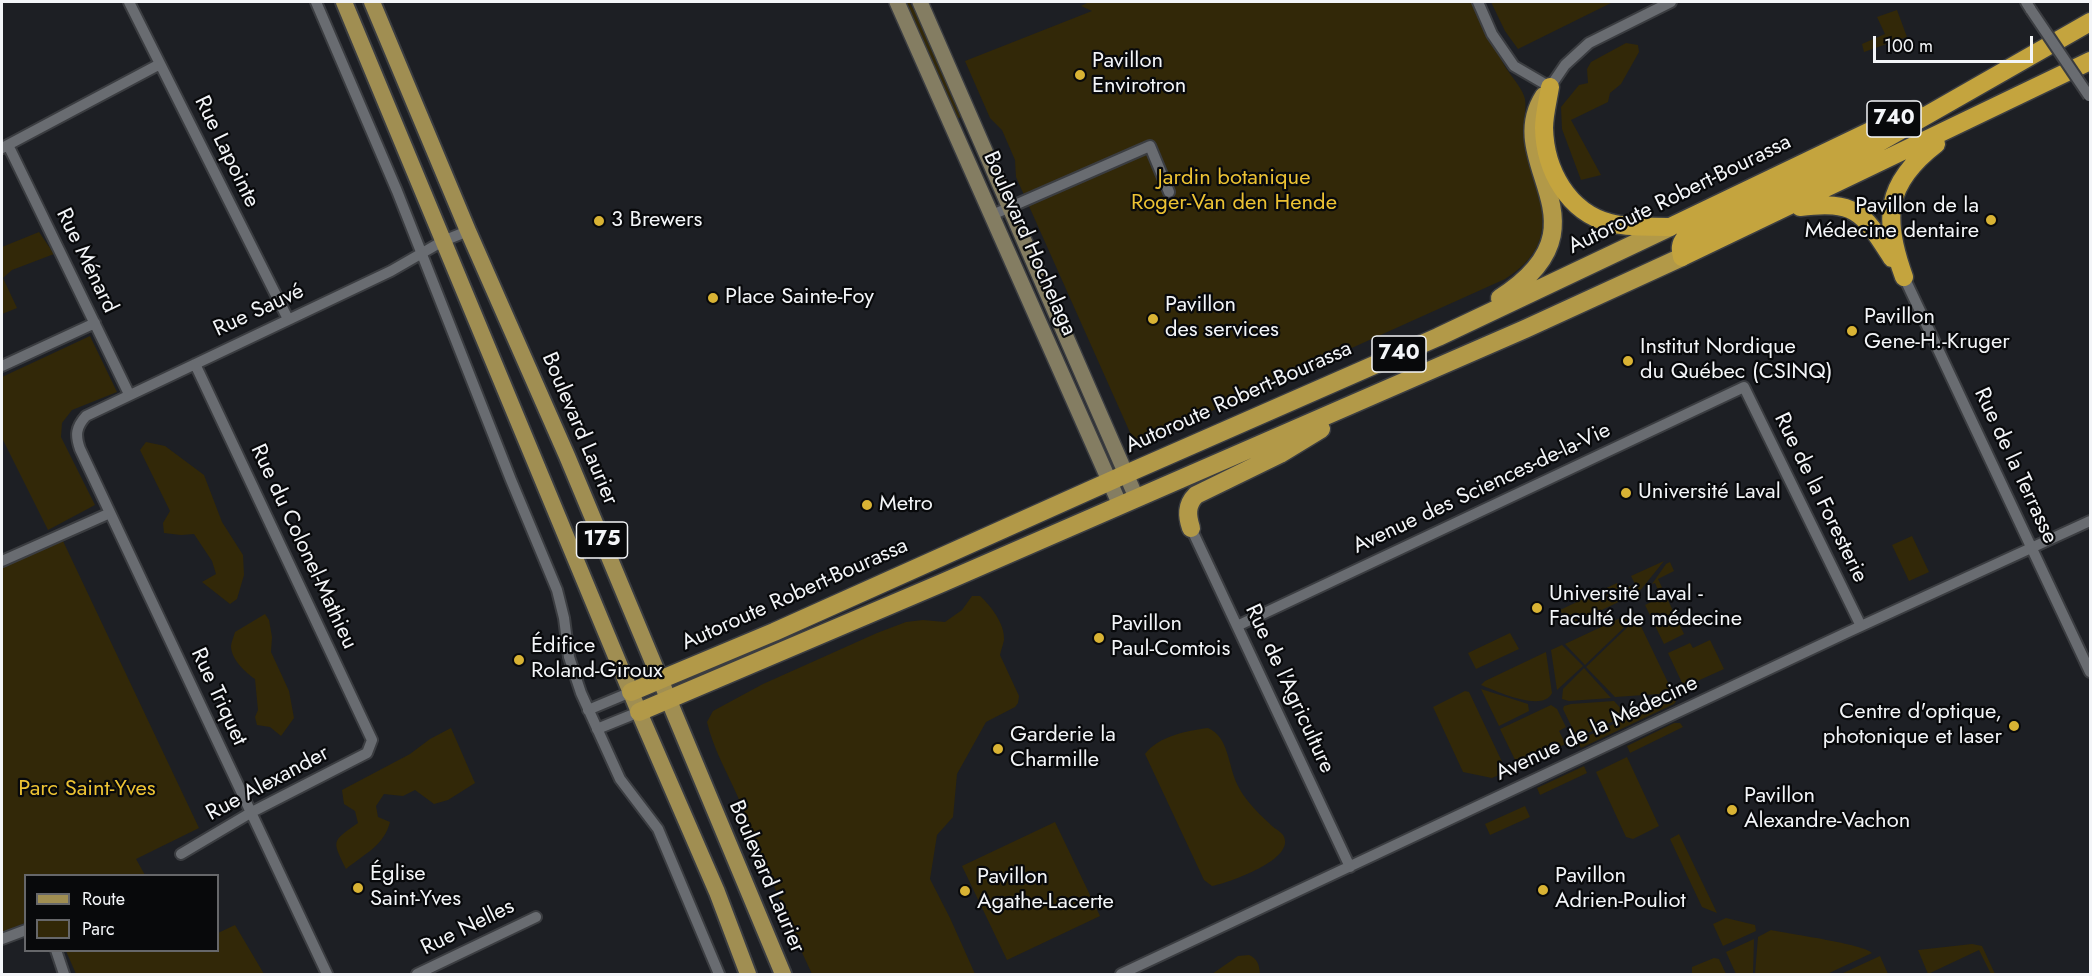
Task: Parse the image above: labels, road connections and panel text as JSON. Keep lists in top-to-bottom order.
{
  "streets": {
    "highway": ["740", "Autoroute Robert-Bourassa"],
    "main road": ["Boulevard Hochelaga", "Boulevard Laurier", "175"],
    "street": [
      "Rue Lapointe",
      "Rue Ménard",
      "Rue Sauvé",
      "Rue de la Terrasse",
      "Avenue des Sciences-de-la-Vie",
      "Rue de la Foresterie",
      "Rue du Colonel-Mathieu",
      "Rue de l'Agriculture",
      "Rue Triquet",
      "Avenue de la Médecine",
      "Rue Alexander",
      "Rue Nelles"
    ]
  },
  "crossings": [
    ["Rue Lapointe", "Rue Sauvé"],
    ["Autoroute Robert-Bourassa", "Boulevard Hochelaga"],
    ["Autoroute Robert-Bourassa", "Boulevard Laurier"],
    ["Autoroute Robert-Bourassa", "175"],
    ["Rue Ménard", "Rue Sauvé"],
    ["Rue Sauvé", "Boulevard Laurier"],
    ["Rue Sauvé", "175"],
    ["Rue Sauvé", "Rue du Colonel-Mathieu"],
    ["Rue Sauvé", "Rue Triquet"],
    ["Rue de la Terrasse", "Avenue de la Médecine"],
    ["Avenue des Sciences-de-la-Vie", "Rue de la Foresterie"],
    ["Avenue des Sciences-de-la-Vie", "Rue de l'Agriculture"],
    ["Rue de la Foresterie", "Avenue de la Médecine"],
    ["Rue du Colonel-Mathieu", "Rue Alexander"],
    ["Rue de l'Agriculture", "Avenue de la Médecine"],
    ["Rue Triquet", "Rue Alexander"]
  ],
  "parks": ["Jardin botanique Roger-Van den Hende", "Parc Saint-Yves"],
  "places": [
    "Pavillon Envirotron",
    "Pavillon de la Médecine dentaire",
    "3 Brewers",
    "Place Sainte-Foy",
    "Pavillon des services",
    "Pavillon Gene-H.-Kruger",
    "Institut Nordique du Québec (CSINQ)",
    "Université Laval",
    "Metro",
    "Université Laval - Faculté de médecine",
    "Pavillon Paul-Comtois",
    "Édifice Roland-Giroux",
    "Centre d'optique, photonique et laser",
    "Garderie la Charmille",
    "Pavillon Alexandre-Vachon",
    "Église Saint-Yves",
    "Pavillon Adrien-Pouliot",
    "Pavillon Agathe-Lacerte"
  ],
  "legend": ["Route", "Parc"],
  "scale_bar": "100 m"
}
